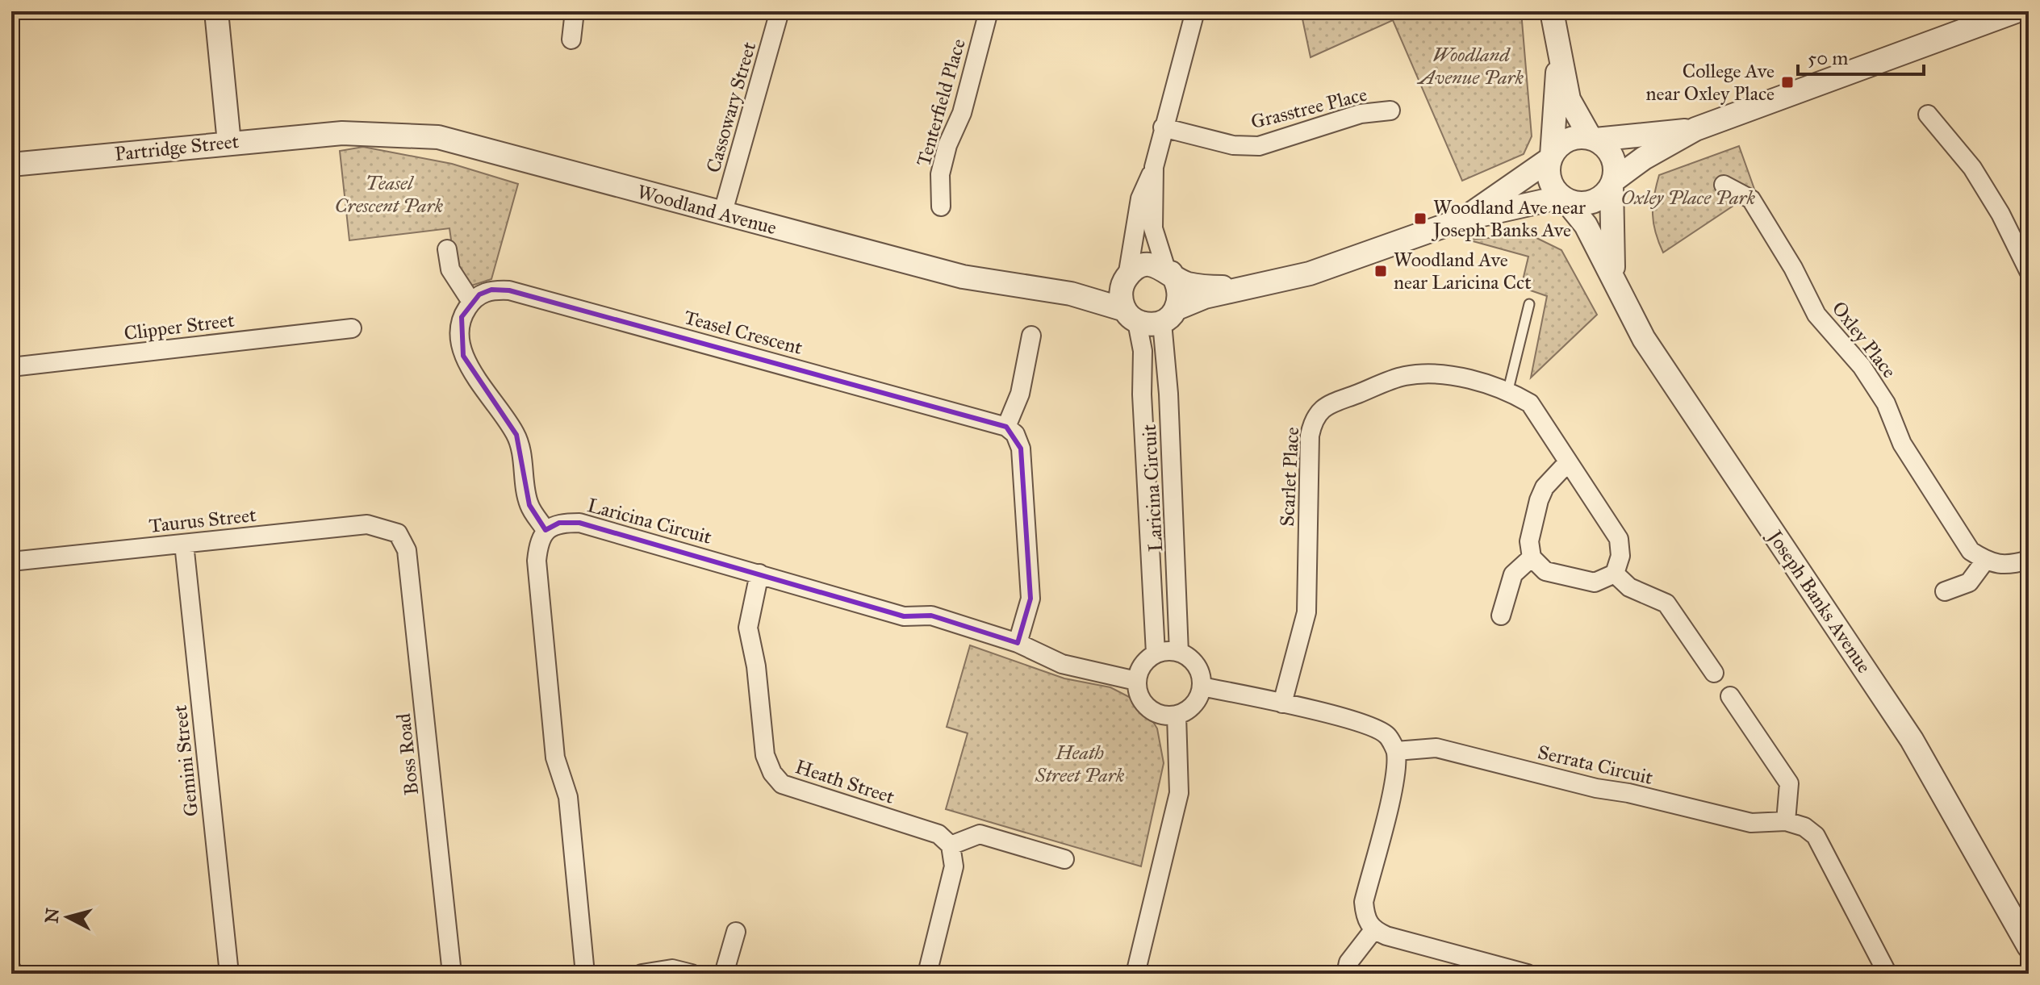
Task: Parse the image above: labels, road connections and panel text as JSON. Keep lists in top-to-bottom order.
{
  "streets": {
    "street": [
      "Tenterfield Place",
      "Cassowary Street",
      "Grasstree Place",
      "Partridge Street",
      "Woodland Avenue",
      "Clipper Street",
      "Teasel Crescent",
      "Oxley Place",
      "Scarlet Place",
      "Laricina Circuit",
      "Taurus Street",
      "Joseph Banks Avenue",
      "Boss Road",
      "Gemini Street",
      "Serrata Circuit",
      "Heath Street"
    ]
  },
  "crossings": [
    ["Cassowary Street", "Woodland Avenue"],
    ["Partridge Street", "Woodland Avenue"],
    ["Woodland Avenue", "Laricina Circuit"],
    ["Woodland Avenue", "Joseph Banks Avenue"],
    ["Laricina Circuit", "Heath Street"],
    ["Taurus Street", "Boss Road"],
    ["Taurus Street", "Gemini Street"]
  ],
  "parks": [
    "Woodland Avenue Park",
    "Teasel Crescent Park",
    "Oxley Place Park",
    "Heath Street Park"
  ],
  "places": {
    "transit": ["College Ave near Oxley Place", "Woodland Ave near Joseph Banks Ave", "Woodland Ave near Laricina Cct"]
  },
  "scale_bar": "50 m",
  "north": "left"
}
